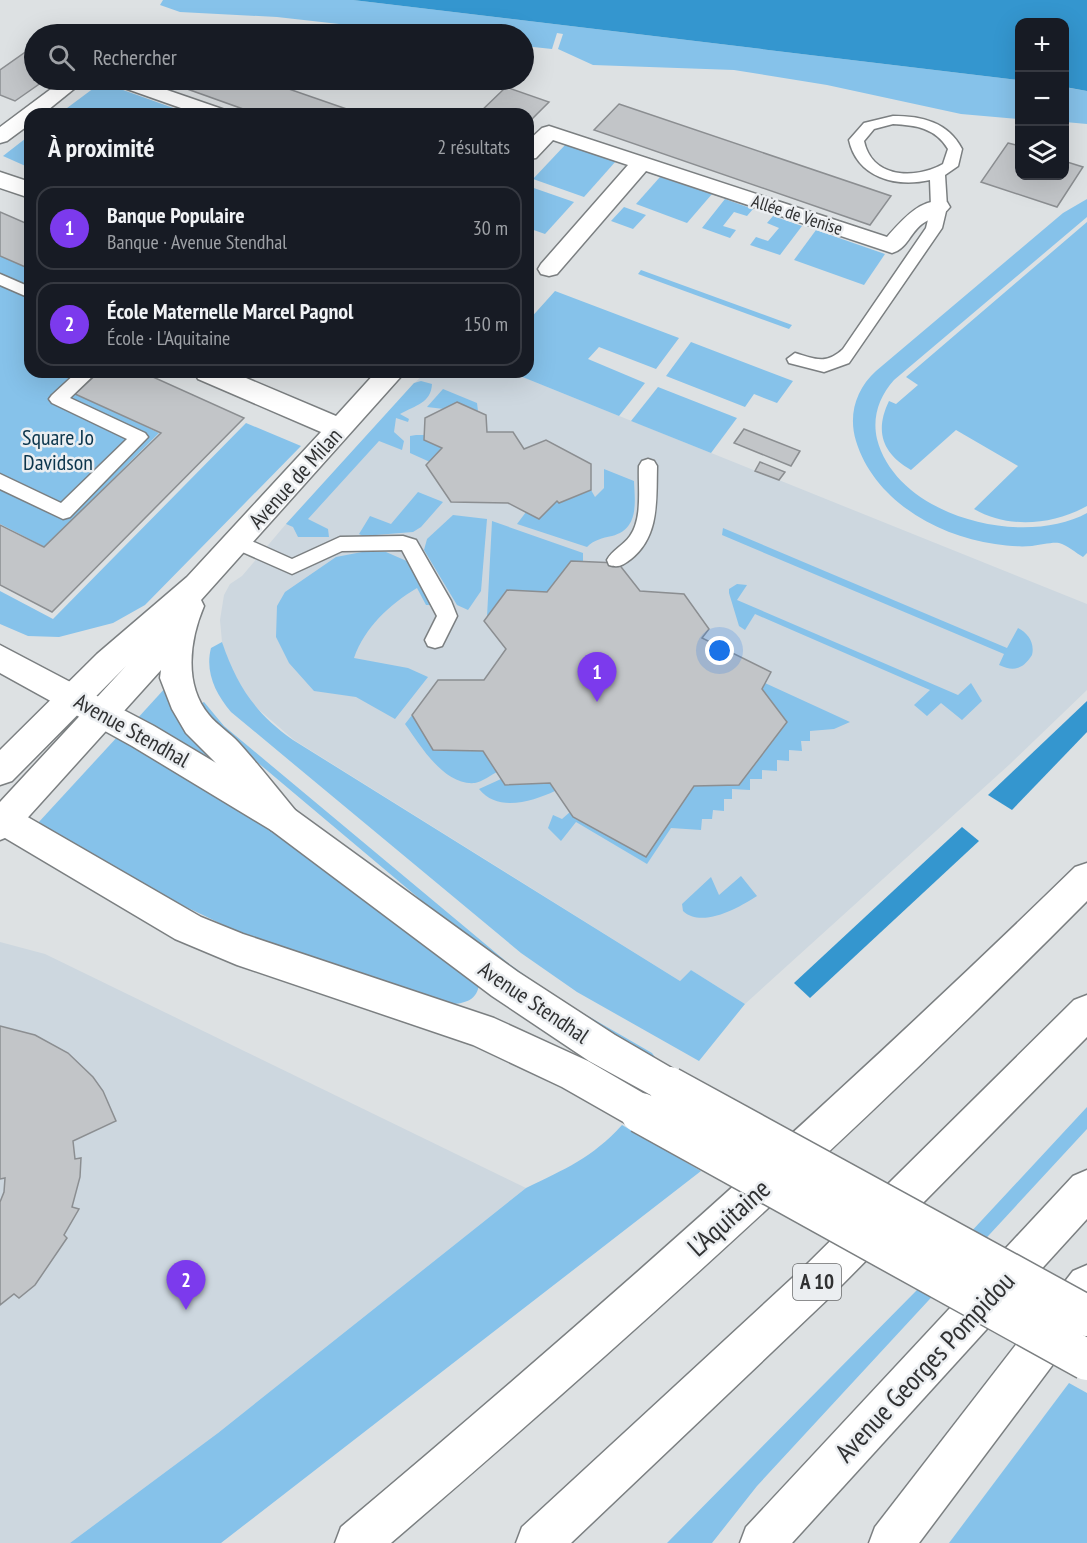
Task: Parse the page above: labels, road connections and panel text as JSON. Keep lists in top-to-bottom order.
{
  "streets": {
    "main road": [
      "Avenue de Milan",
      "Avenue Stendhal",
      "L'Aquitaine",
      "A 10",
      "Avenue Georges Pompidou"
    ],
    "street": ["Allée de Venise"]
  },
  "crossings": [
    ["Avenue de Milan", "Avenue Stendhal"]
  ],
  "parks": ["Square Jo Davidson"],
  "page": {
    "map_buttons": ["+", "−"],
    "search": "Rechercher",
    "heading": ["À proximité", "2 résultats"],
    "list": [
      {
        "mark": "1",
        "name": "Banque Populaire",
        "note": "Banque · Avenue Stendhal",
        "value": "30 m"
      },
      {
        "mark": "2",
        "name": "École Maternelle Marcel Pagnol",
        "note": "École · L'Aquitaine",
        "value": "150 m"
      }
    ],
    "pins": ["1", "2"]
  }
}
